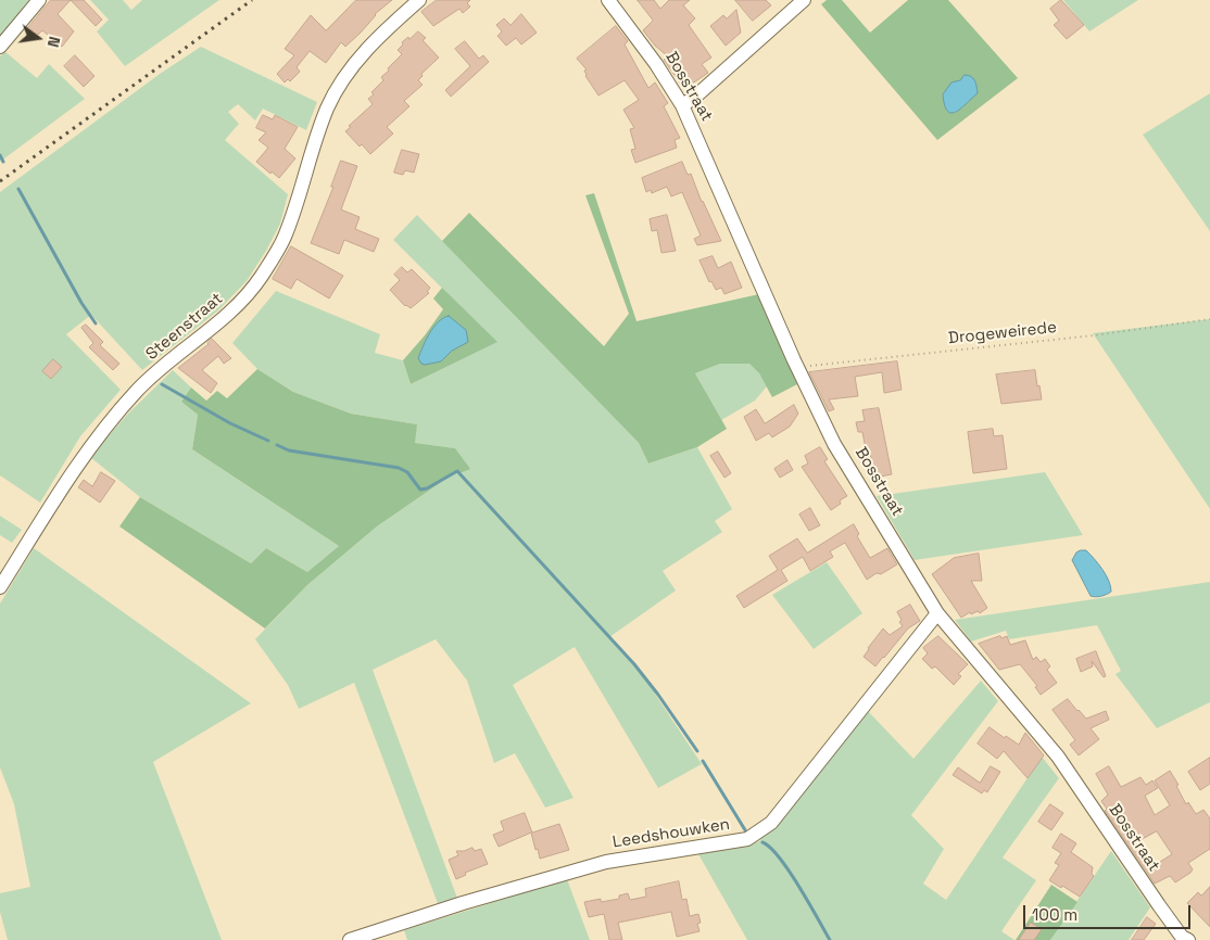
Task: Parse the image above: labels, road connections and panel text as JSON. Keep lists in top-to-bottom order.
{
  "streets": {
    "street": ["Bosstraat", "Steenstraat", "Leedshouwken"],
    "path": ["Drogeweirede"]
  },
  "crossings": [
    ["Bosstraat", "Drogeweirede"],
    ["Bosstraat", "Leedshouwken"]
  ],
  "scale_bar": "100 m",
  "north": "right"
}
